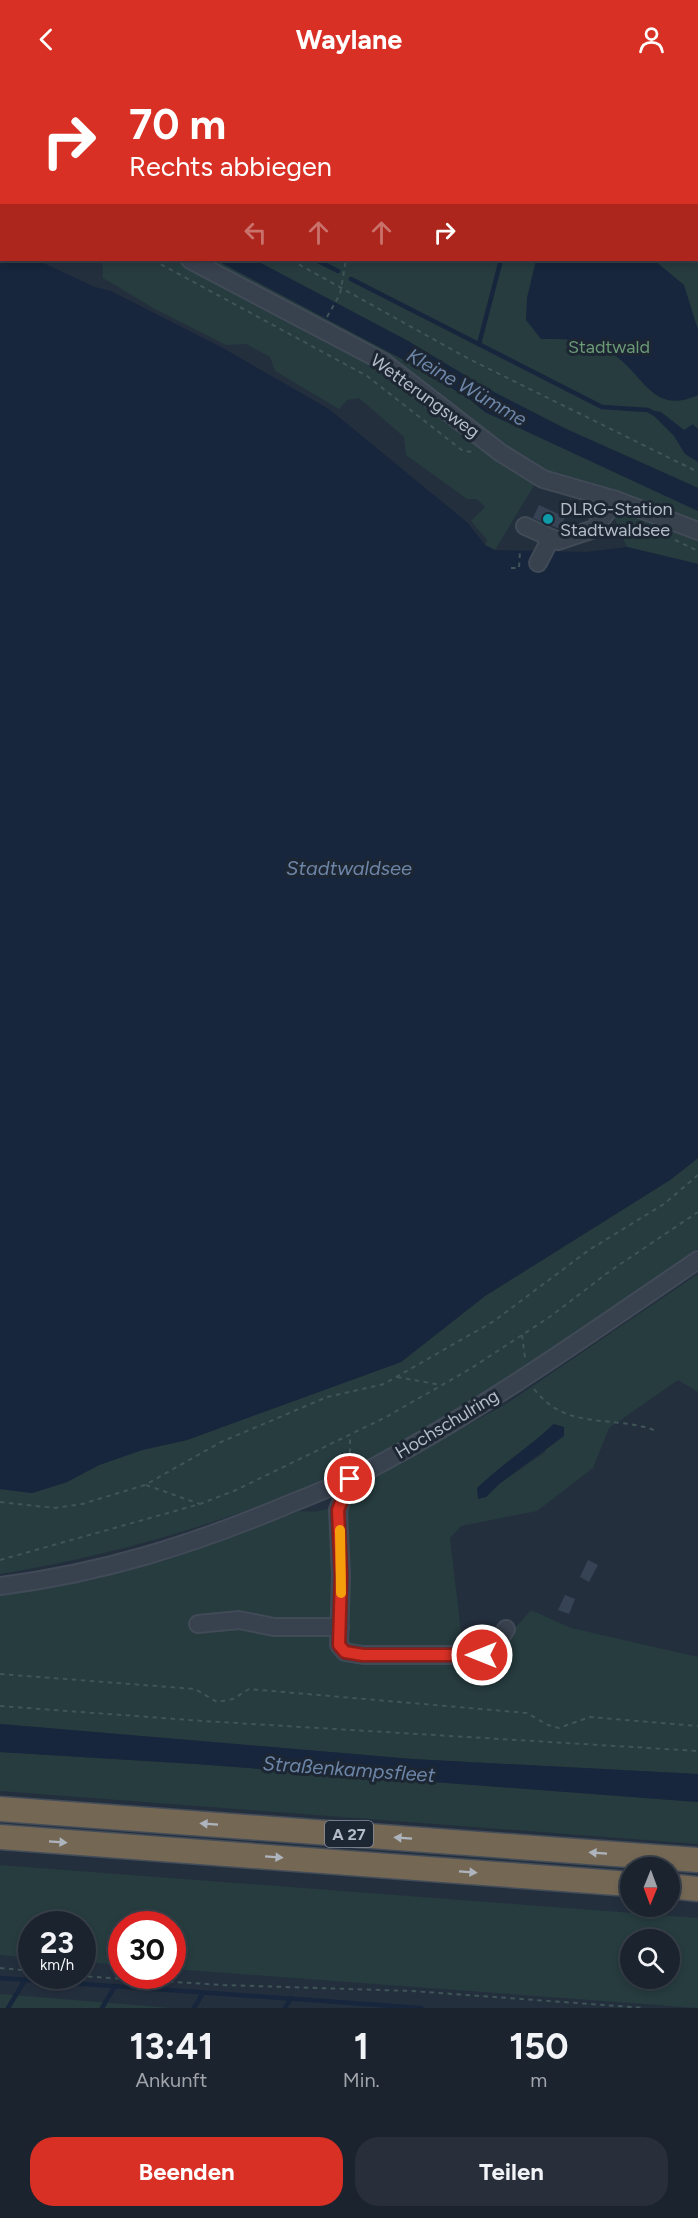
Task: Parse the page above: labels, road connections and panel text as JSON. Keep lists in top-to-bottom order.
{
  "streets": {
    "highway": ["A 27"],
    "street": ["Wetterungsweg", "Hochschulring"]
  },
  "water": ["Kleine Wümme", "Stadtwaldsee", "Straßenkampsfleet"],
  "parks": ["Stadtwald"],
  "places": ["DLRG-Station Stadtwaldsee"],
  "north": "bottom",
  "page": {
    "header": "Waylane",
    "turn": ["70 m", "Rechts abbiegen"],
    "speed": "23 km/h",
    "limit": "30",
    "eta": [
      "13:41",
      "Ankunft",
      "1",
      "Min.",
      "150",
      "m"
    ],
    "buttons": ["Beenden", "Teilen"]
  }
}
